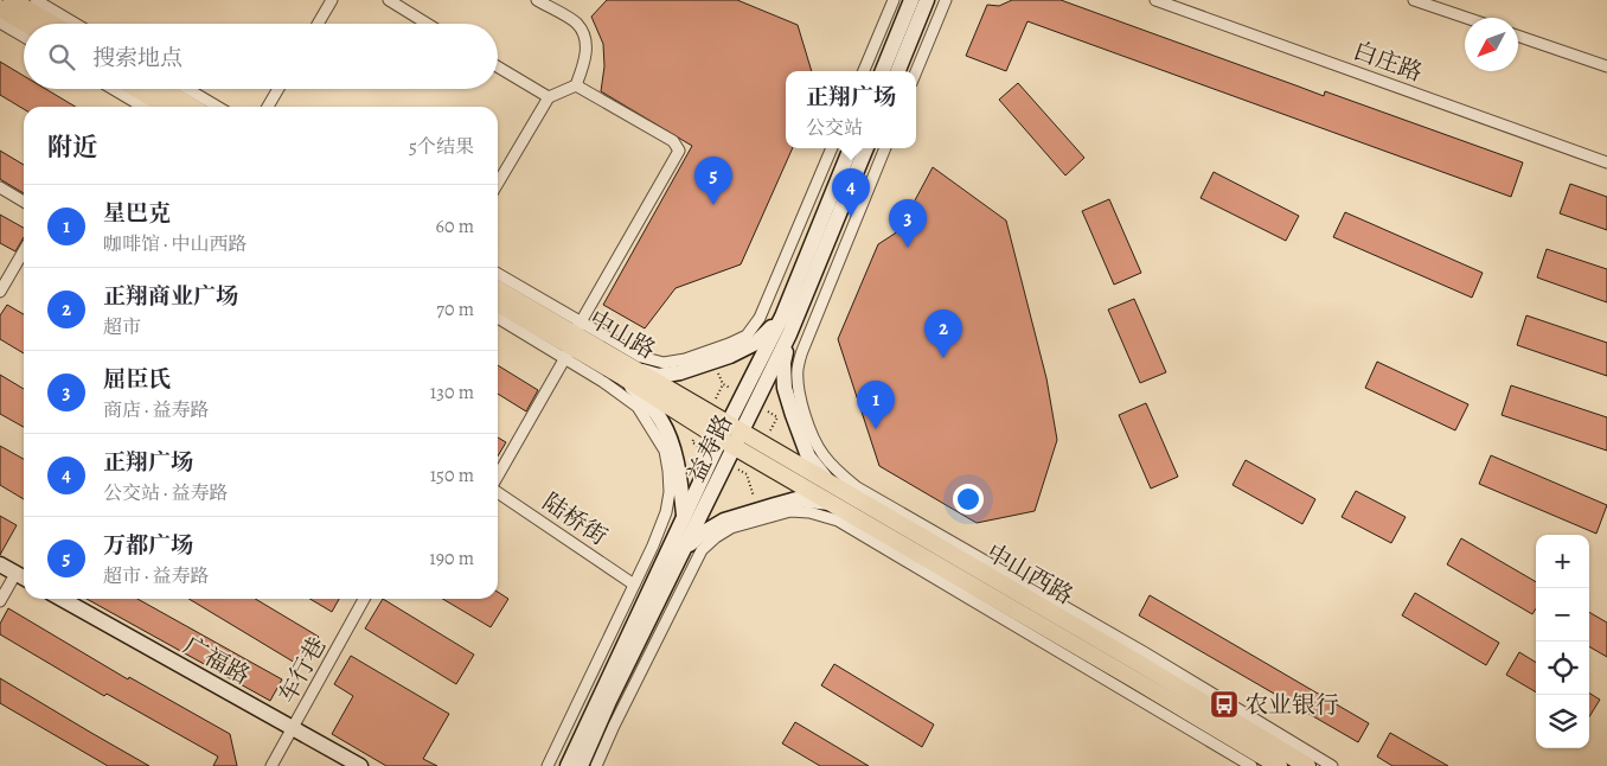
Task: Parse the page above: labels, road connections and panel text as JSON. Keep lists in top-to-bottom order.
{
  "streets": {
    "main road": [
      "中山路",
      "益寿路",
      "中山西路",
      "广福路"
    ],
    "street": ["白庄路", "陆桥街", "车行巷"]
  },
  "crossings": [
    ["中山路", "益寿路"],
    ["中山路", "中山西路"],
    ["益寿路", "中山西路"],
    ["广福路", "车行巷"]
  ],
  "places": {
    "bus stop": ["农业银行"]
  },
  "north": "bottom left",
  "page": {
    "search": "搜索地点",
    "popup": ["正翔广场", "公交站"],
    "heading": ["附近", "5个结果"],
    "pins": [
      "5",
      "4",
      "3",
      "2",
      "1"
    ],
    "list": [
      {
        "mark": "1",
        "name": "星巴克",
        "note": "咖啡馆 · 中山西路",
        "value": "60 m"
      },
      {
        "mark": "2",
        "name": "正翔商业广场",
        "note": "超市",
        "value": "70 m"
      },
      {
        "mark": "3",
        "name": "屈臣氏",
        "note": "商店 · 益寿路",
        "value": "130 m"
      },
      {
        "mark": "4",
        "name": "正翔广场",
        "note": "公交站 · 益寿路",
        "value": "150 m"
      },
      {
        "mark": "5",
        "name": "万都广场",
        "note": "超市 · 益寿路",
        "value": "190 m"
      }
    ],
    "map_buttons": ["+", "−"]
  }
}
